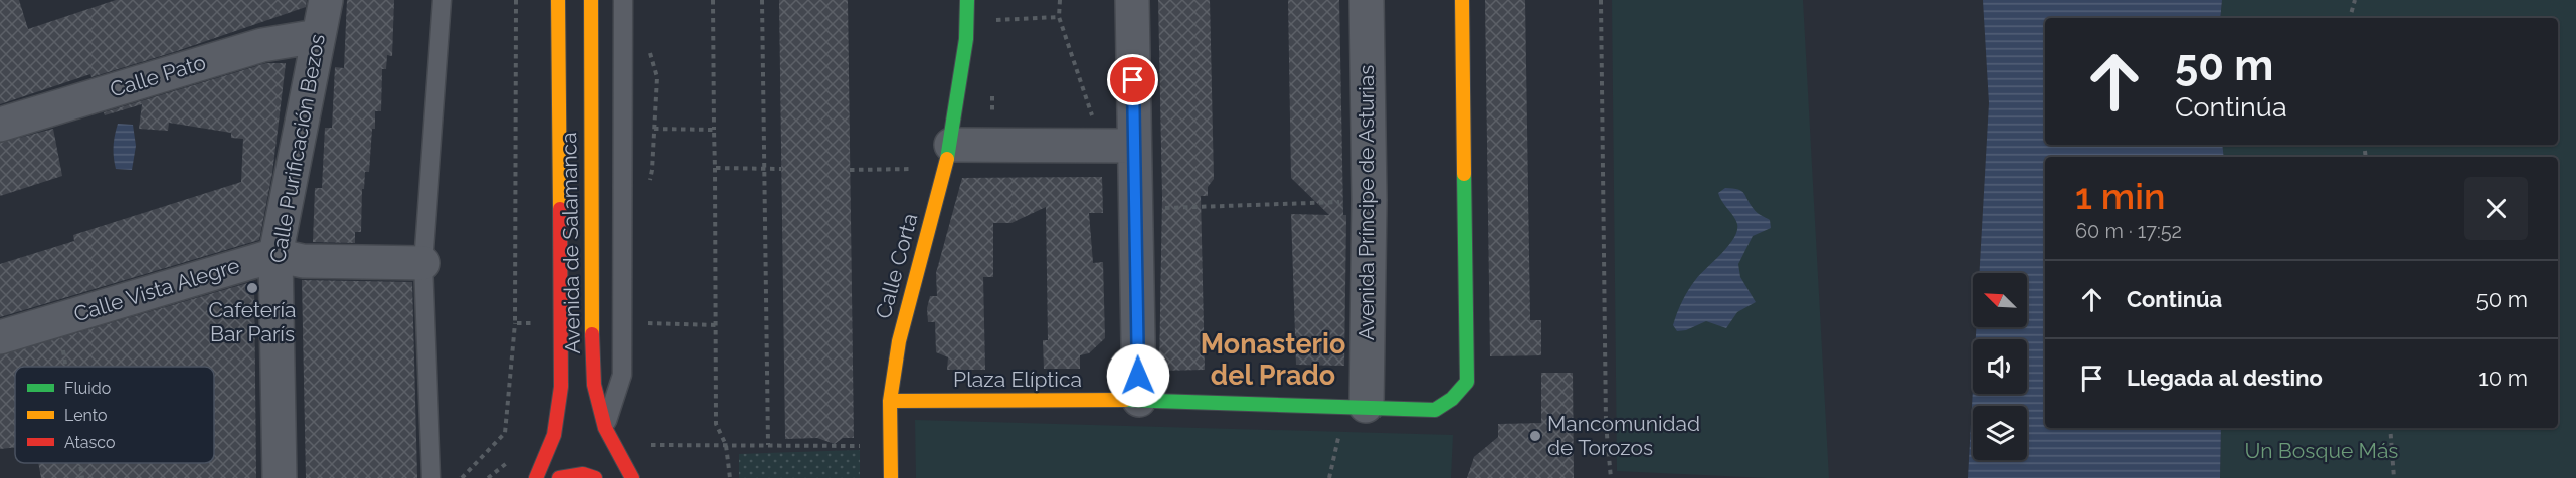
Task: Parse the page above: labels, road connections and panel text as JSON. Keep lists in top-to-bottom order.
{
  "streets": {
    "main road": ["Avenida de Salamanca", "Calle Corta", "Plaza Elíptica"],
    "street": [
      "Calle Pato",
      "Calle Purificación Bezos",
      "Avenida Príncipe de Asturias",
      "Calle Vista Alegre"
    ]
  },
  "crossings": [
    ["Calle Pato", "Calle Purificación Bezos"],
    ["Calle Purificación Bezos", "Calle Vista Alegre"],
    ["Avenida Príncipe de Asturias", "Plaza Elíptica"],
    ["Calle Corta", "Plaza Elíptica"]
  ],
  "districts": ["Monasterio del Prado"],
  "parks": ["Un Bosque Más"],
  "places": ["Cafetería Bar París", "Mancomunidad de Torozos"],
  "legend": ["Fluido", "Lento", "Atasco"],
  "north": "top left",
  "page": {
    "turn": ["50 m", "Continúa"],
    "heading": ["1 min", "60 m · 17:52"],
    "list": [
      {
        "name": "Continúa",
        "value": "50 m"
      },
      {
        "name": "Llegada al destino",
        "value": "10 m"
      }
    ]
  }
}
